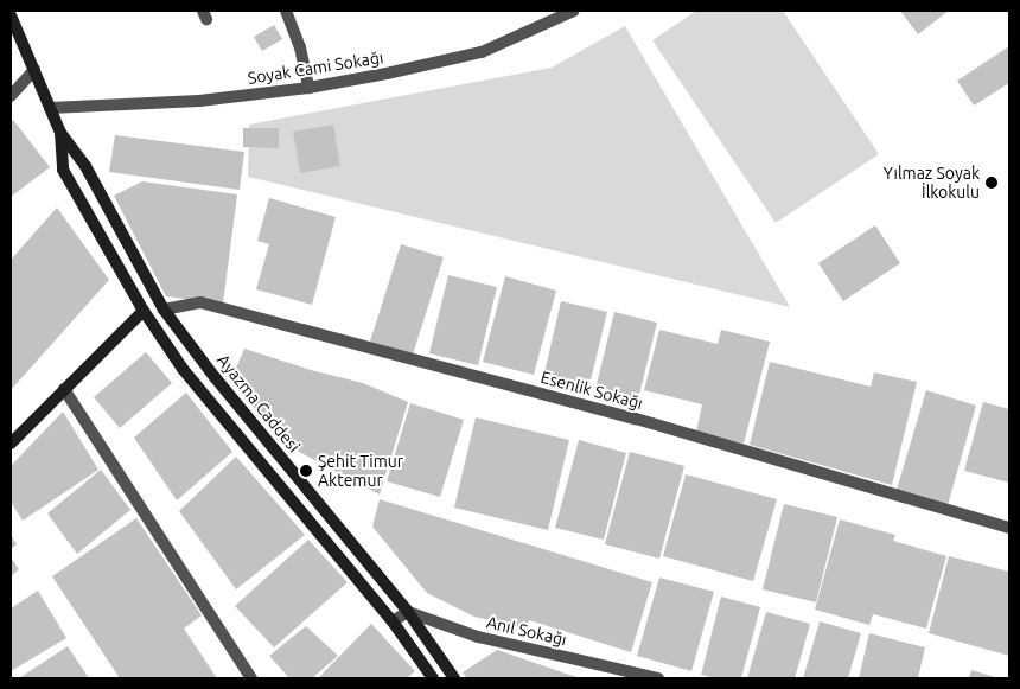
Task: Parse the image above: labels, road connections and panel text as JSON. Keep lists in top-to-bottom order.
{
  "streets": {
    "street": [
      "Soyak Cami Sokağı",
      "Esenlik Sokağı",
      "Ayazma Caddesi",
      "Anıl Sokağı"
    ]
  },
  "crossings": [
    ["Soyak Cami Sokağı", "Ayazma Caddesi"],
    ["Esenlik Sokağı", "Ayazma Caddesi"],
    ["Ayazma Caddesi", "Anıl Sokağı"]
  ],
  "places": ["Yılmaz Soyak İlkokulu", "Şehit Timur Aktemur"]
}
